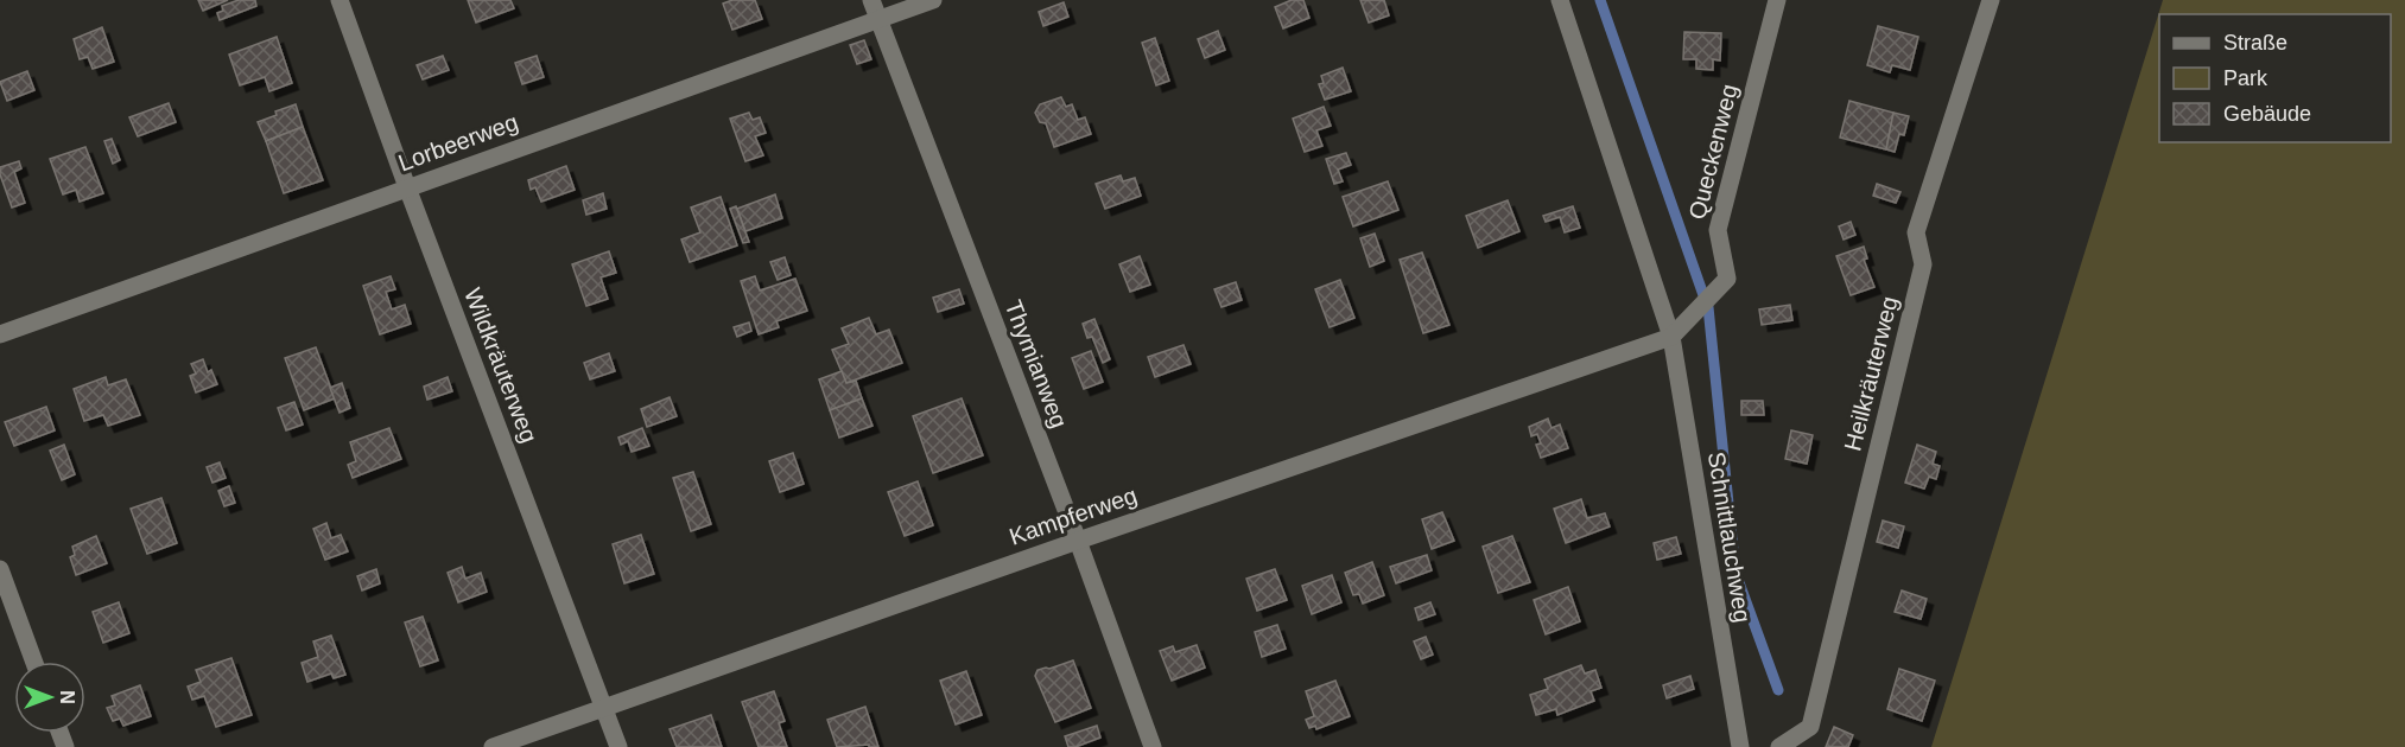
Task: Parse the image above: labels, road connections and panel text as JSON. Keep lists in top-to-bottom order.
{
  "streets": {
    "lane": [
      "Lorbeerweg",
      "Queckenweg",
      "Thymianweg",
      "Wildkräuterweg",
      "Heilkräuterweg",
      "Kampferweg",
      "Schnittlauchweg"
    ]
  },
  "crossings": [
    ["Lorbeerweg", "Thymianweg"],
    ["Lorbeerweg", "Wildkräuterweg"],
    ["Queckenweg", "Kampferweg"],
    ["Queckenweg", "Schnittlauchweg"],
    ["Thymianweg", "Kampferweg"],
    ["Wildkräuterweg", "Kampferweg"],
    ["Kampferweg", "Schnittlauchweg"]
  ],
  "legend": ["Straße", "Park", "Gebäude"],
  "north": "right"
}
